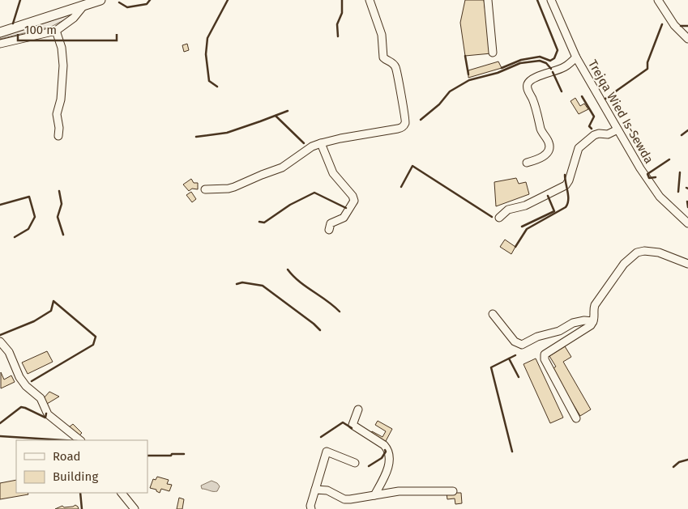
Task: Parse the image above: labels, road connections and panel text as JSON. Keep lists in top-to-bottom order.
{
  "streets": {
    "street": ["Trejqa Wied Is-Sewda"]
  },
  "legend": ["Road", "Building"],
  "scale_bar": "100 m"
}
